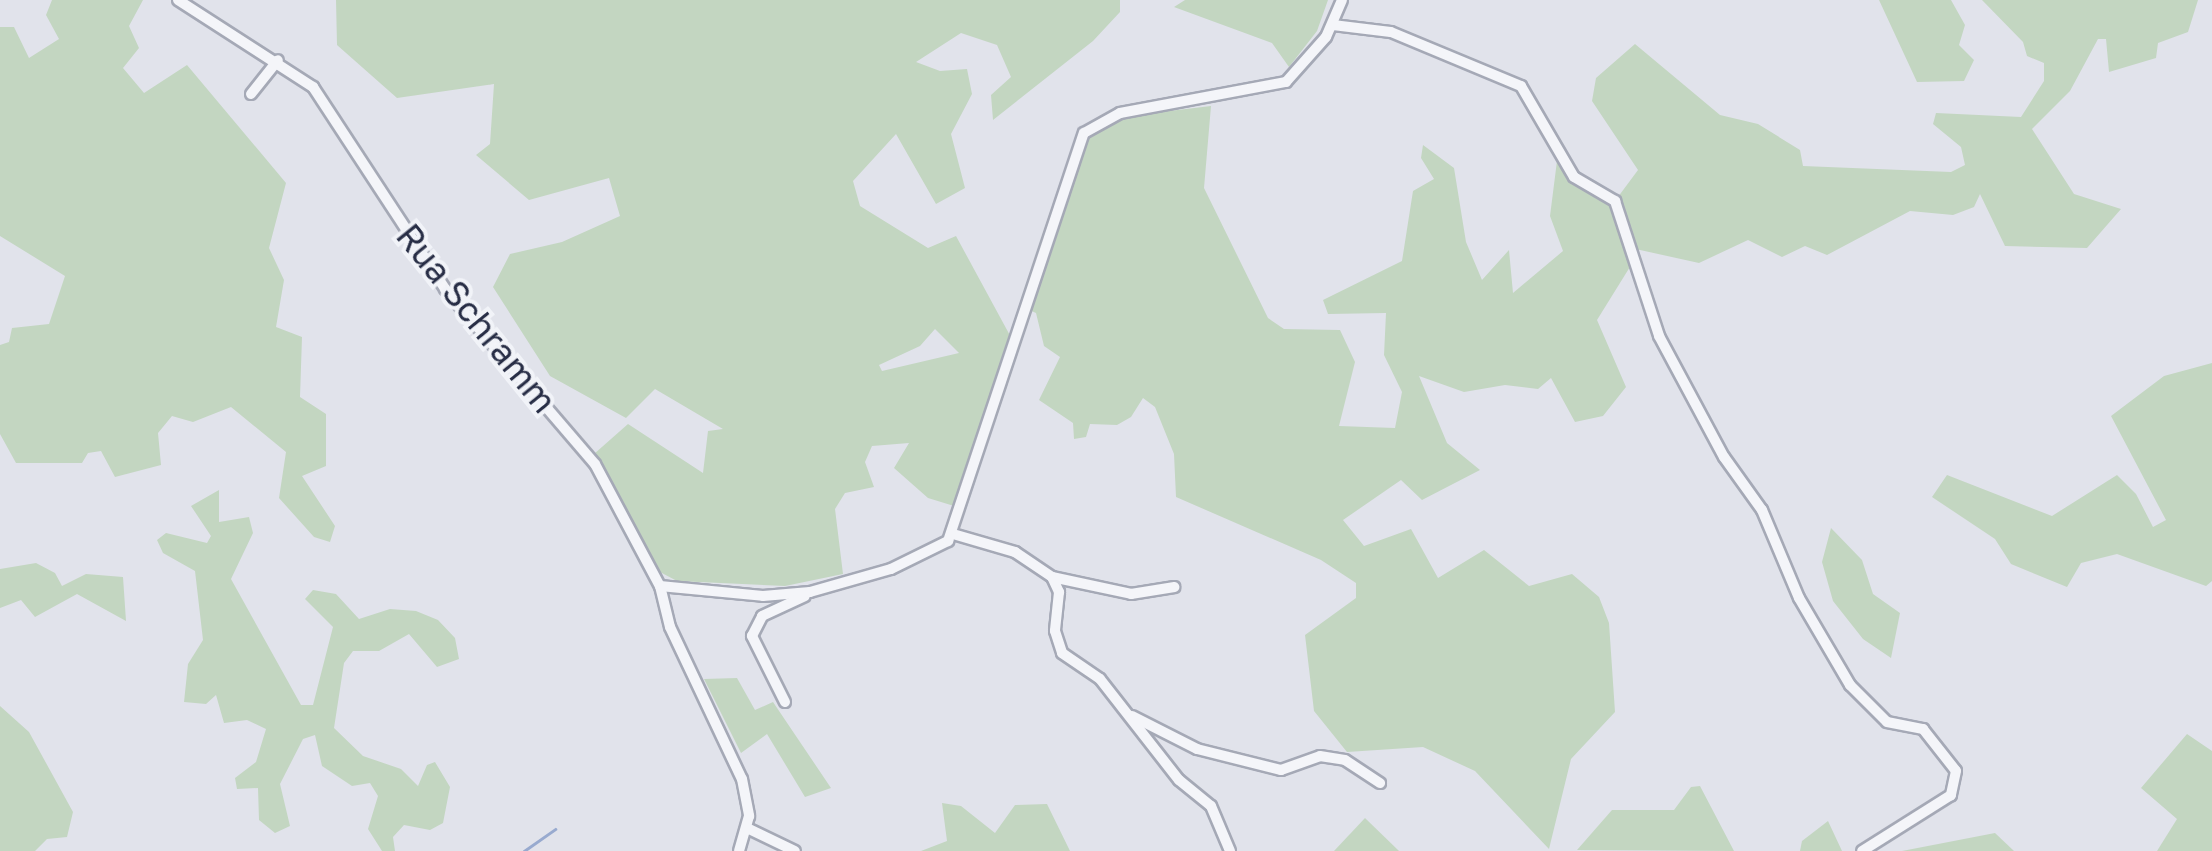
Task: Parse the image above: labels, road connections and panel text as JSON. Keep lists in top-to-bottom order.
{
  "streets": {
    "street": ["Rua Schramm"]
  }
}
